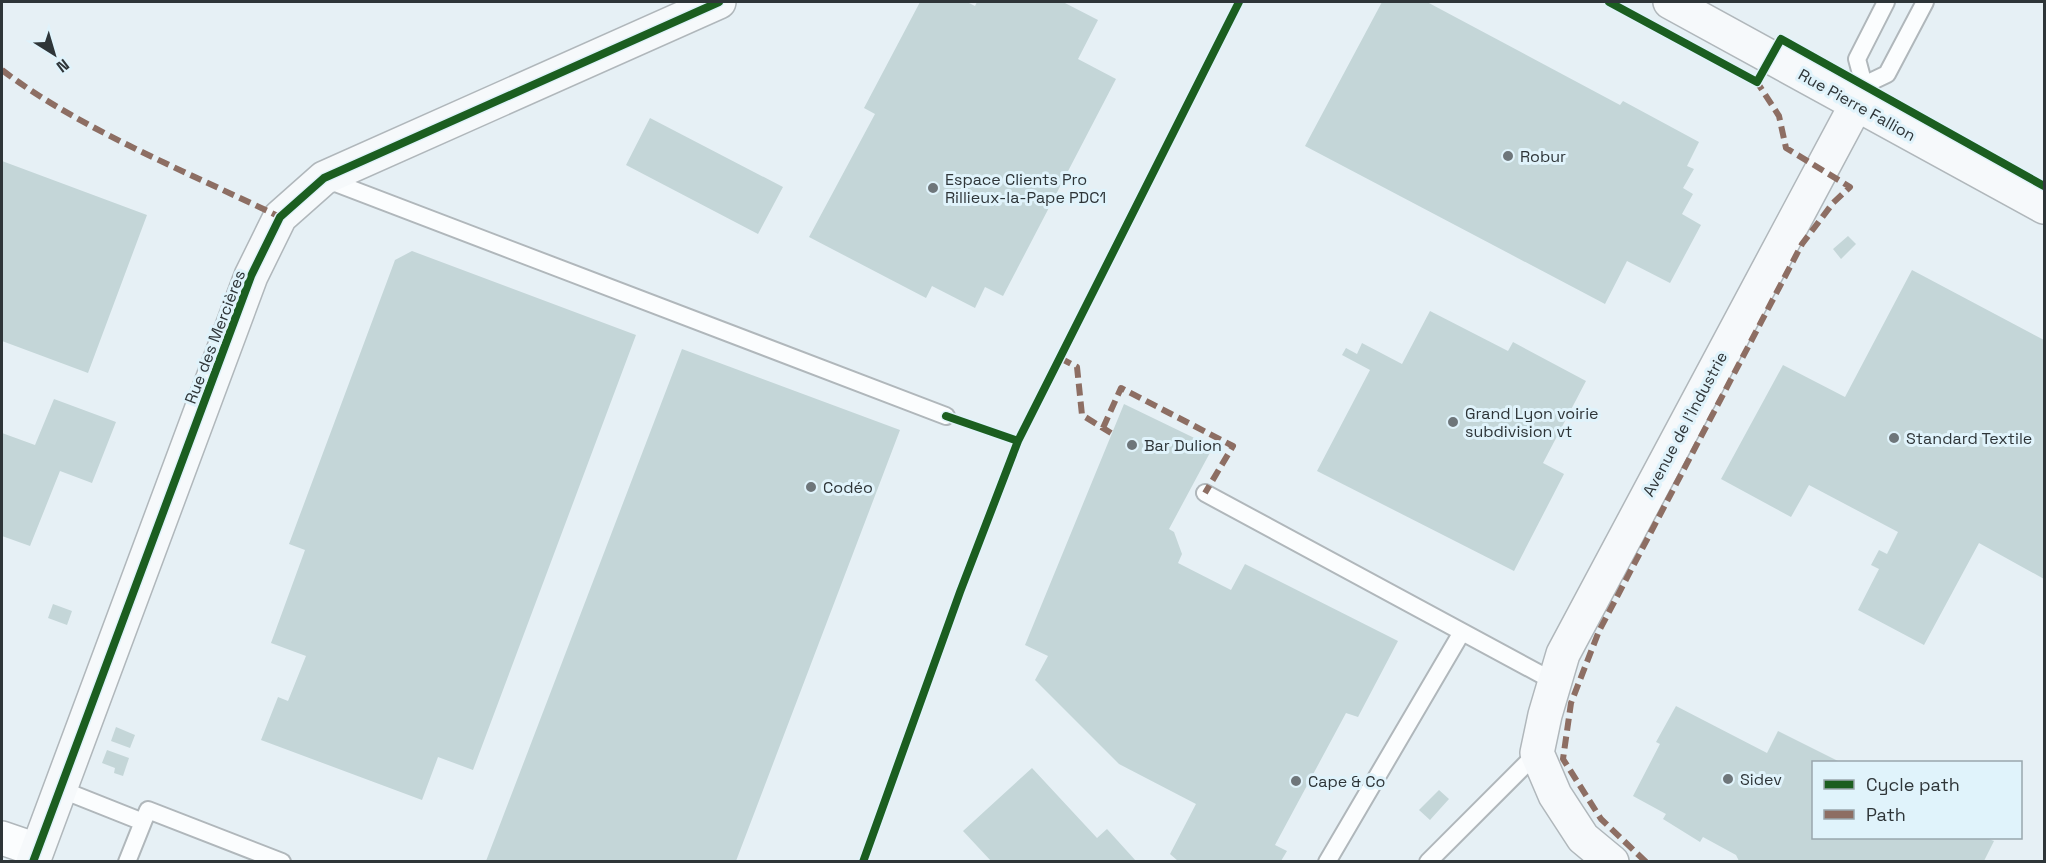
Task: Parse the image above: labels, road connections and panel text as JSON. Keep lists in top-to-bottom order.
{
  "streets": {
    "street": ["Rue Pierre Fallion", "Rue des Mercières", "Avenue de l'Industrie"]
  },
  "crossings": [
    ["Rue Pierre Fallion", "Avenue de l'Industrie"]
  ],
  "places": [
    "Robur",
    "Espace Clients Pro Rillieux-la-Pape PDC1",
    "Grand Lyon voirie subdivision vt",
    "Standard Textile",
    "Bar Dulion",
    "Codéo",
    "Sidev",
    "Cape & Co"
  ],
  "legend": ["Cycle path", "Path"],
  "north": "bottom right"
}
